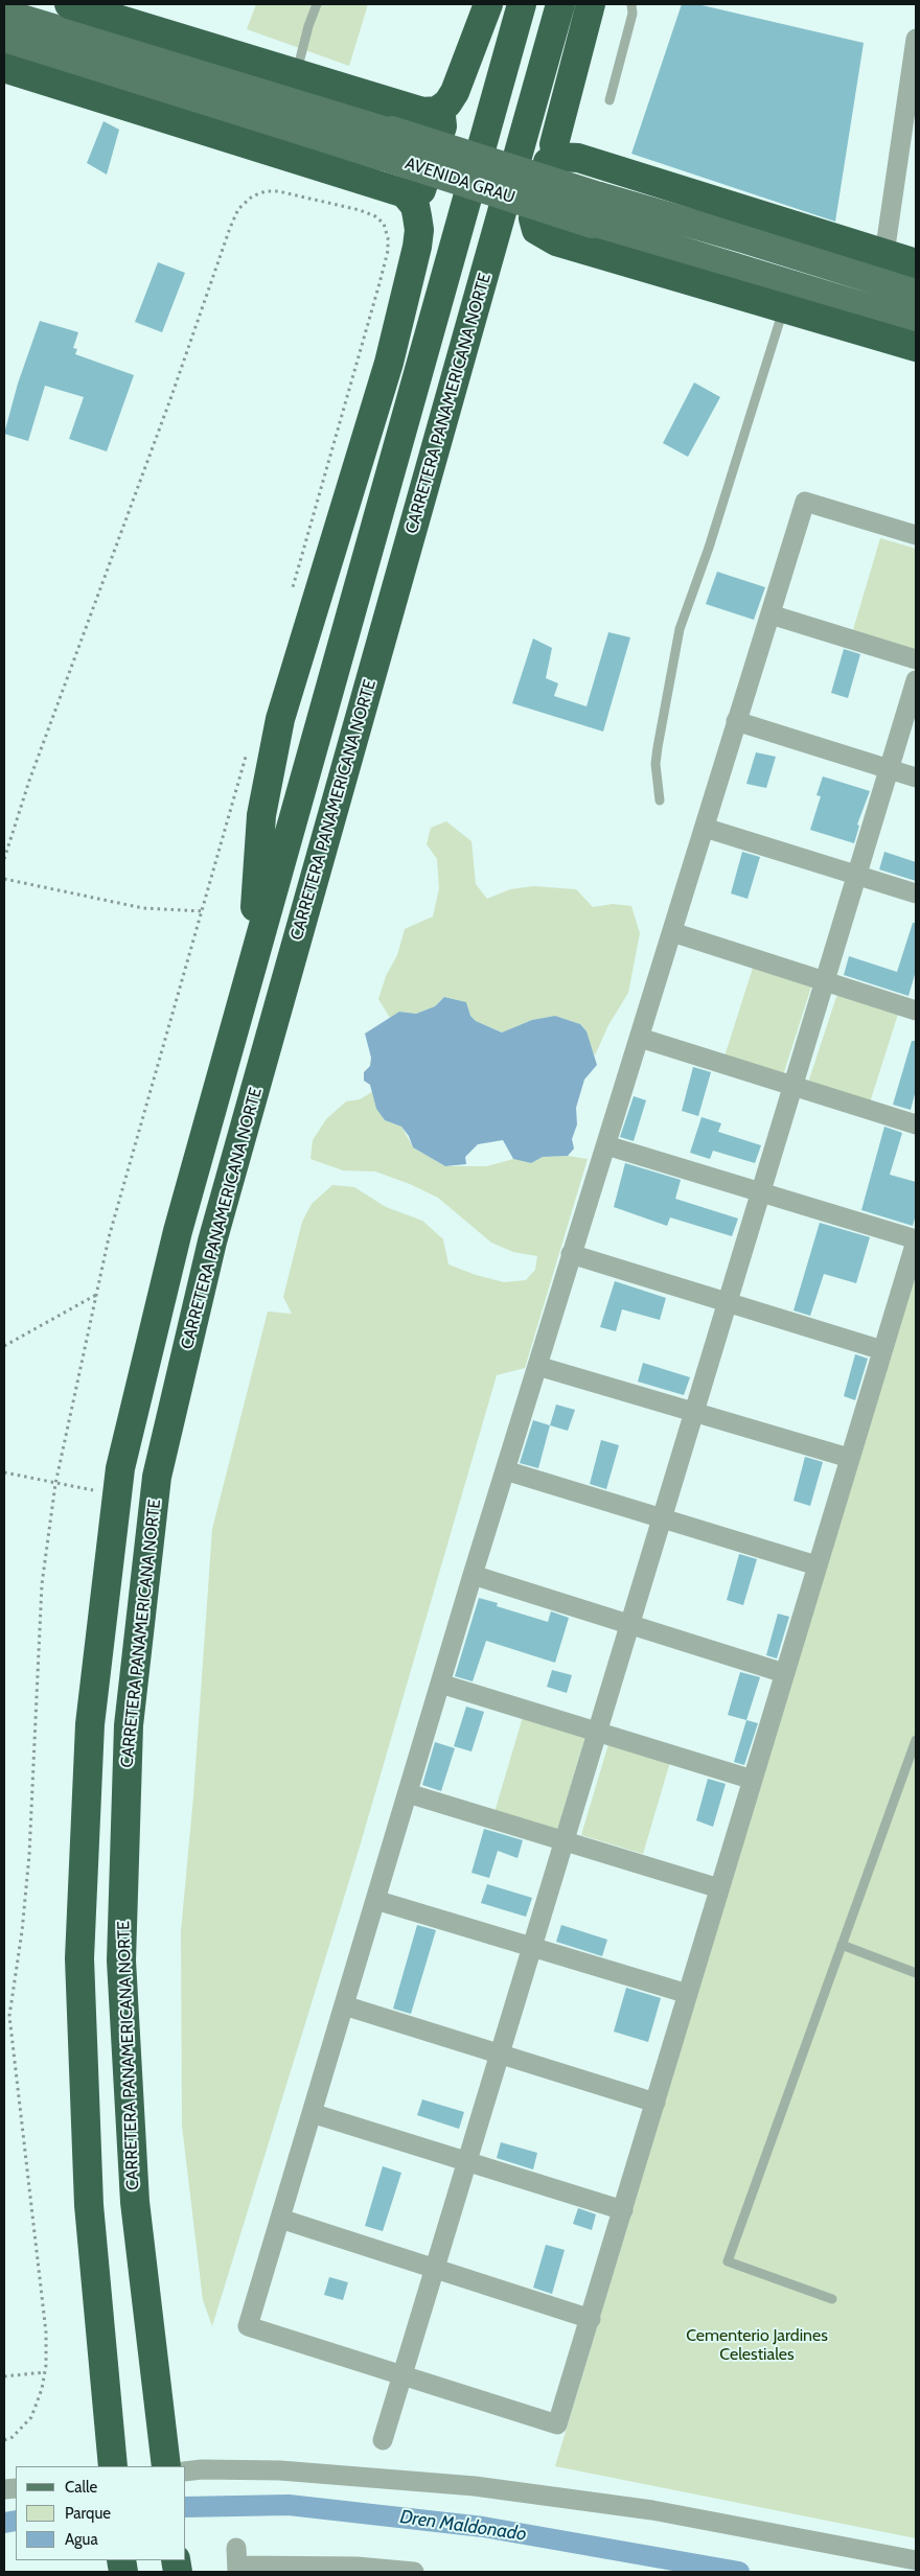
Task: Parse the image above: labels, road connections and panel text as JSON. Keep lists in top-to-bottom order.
{
  "streets": {
    "highway": ["CARRETERA PANAMERICANA NORTE"],
    "main road": ["AVENIDA GRAU"]
  },
  "water": ["Dren Maldonado"],
  "parks": ["Cementerio Jardines Celestiales"],
  "legend": ["Calle", "Parque", "Agua"]
}
